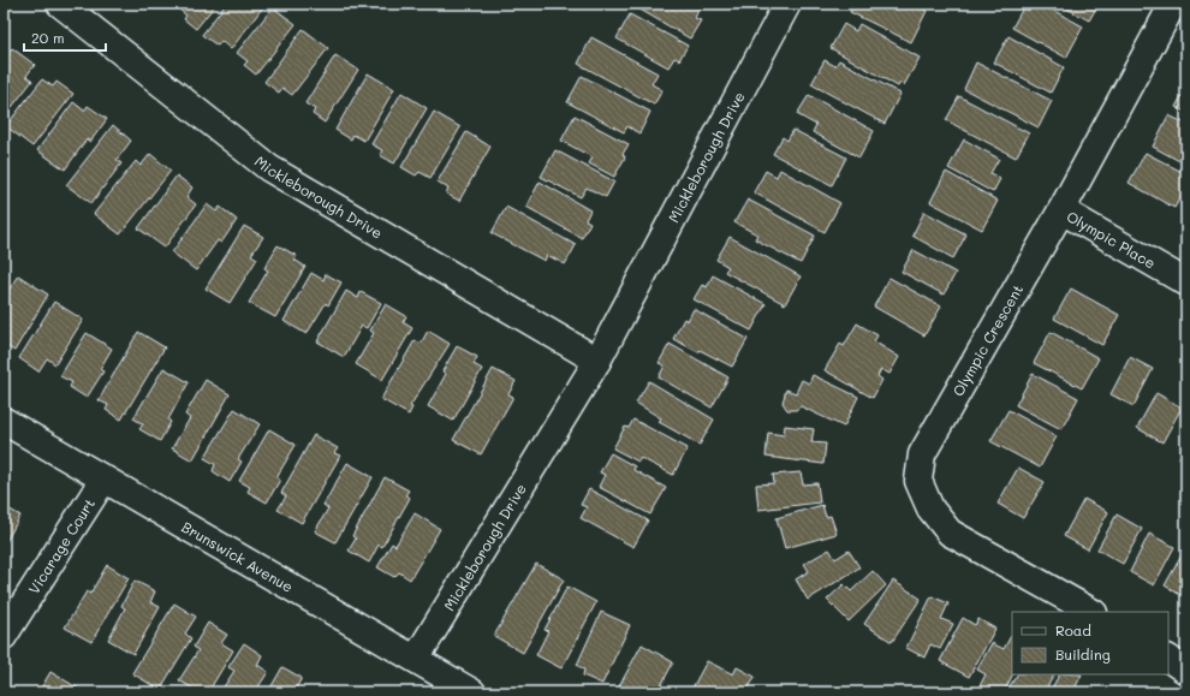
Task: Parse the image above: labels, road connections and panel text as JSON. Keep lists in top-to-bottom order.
{
  "streets": {
    "street": [
      "Mickleborough Drive",
      "Olympic Place",
      "Olympic Crescent",
      "Vicarage Court",
      "Brunswick Avenue"
    ]
  },
  "crossings": [
    ["Mickleborough Drive", "Brunswick Avenue"],
    ["Olympic Place", "Olympic Crescent"],
    ["Vicarage Court", "Brunswick Avenue"]
  ],
  "legend": ["Road", "Building"],
  "scale_bar": "20 m"
}
